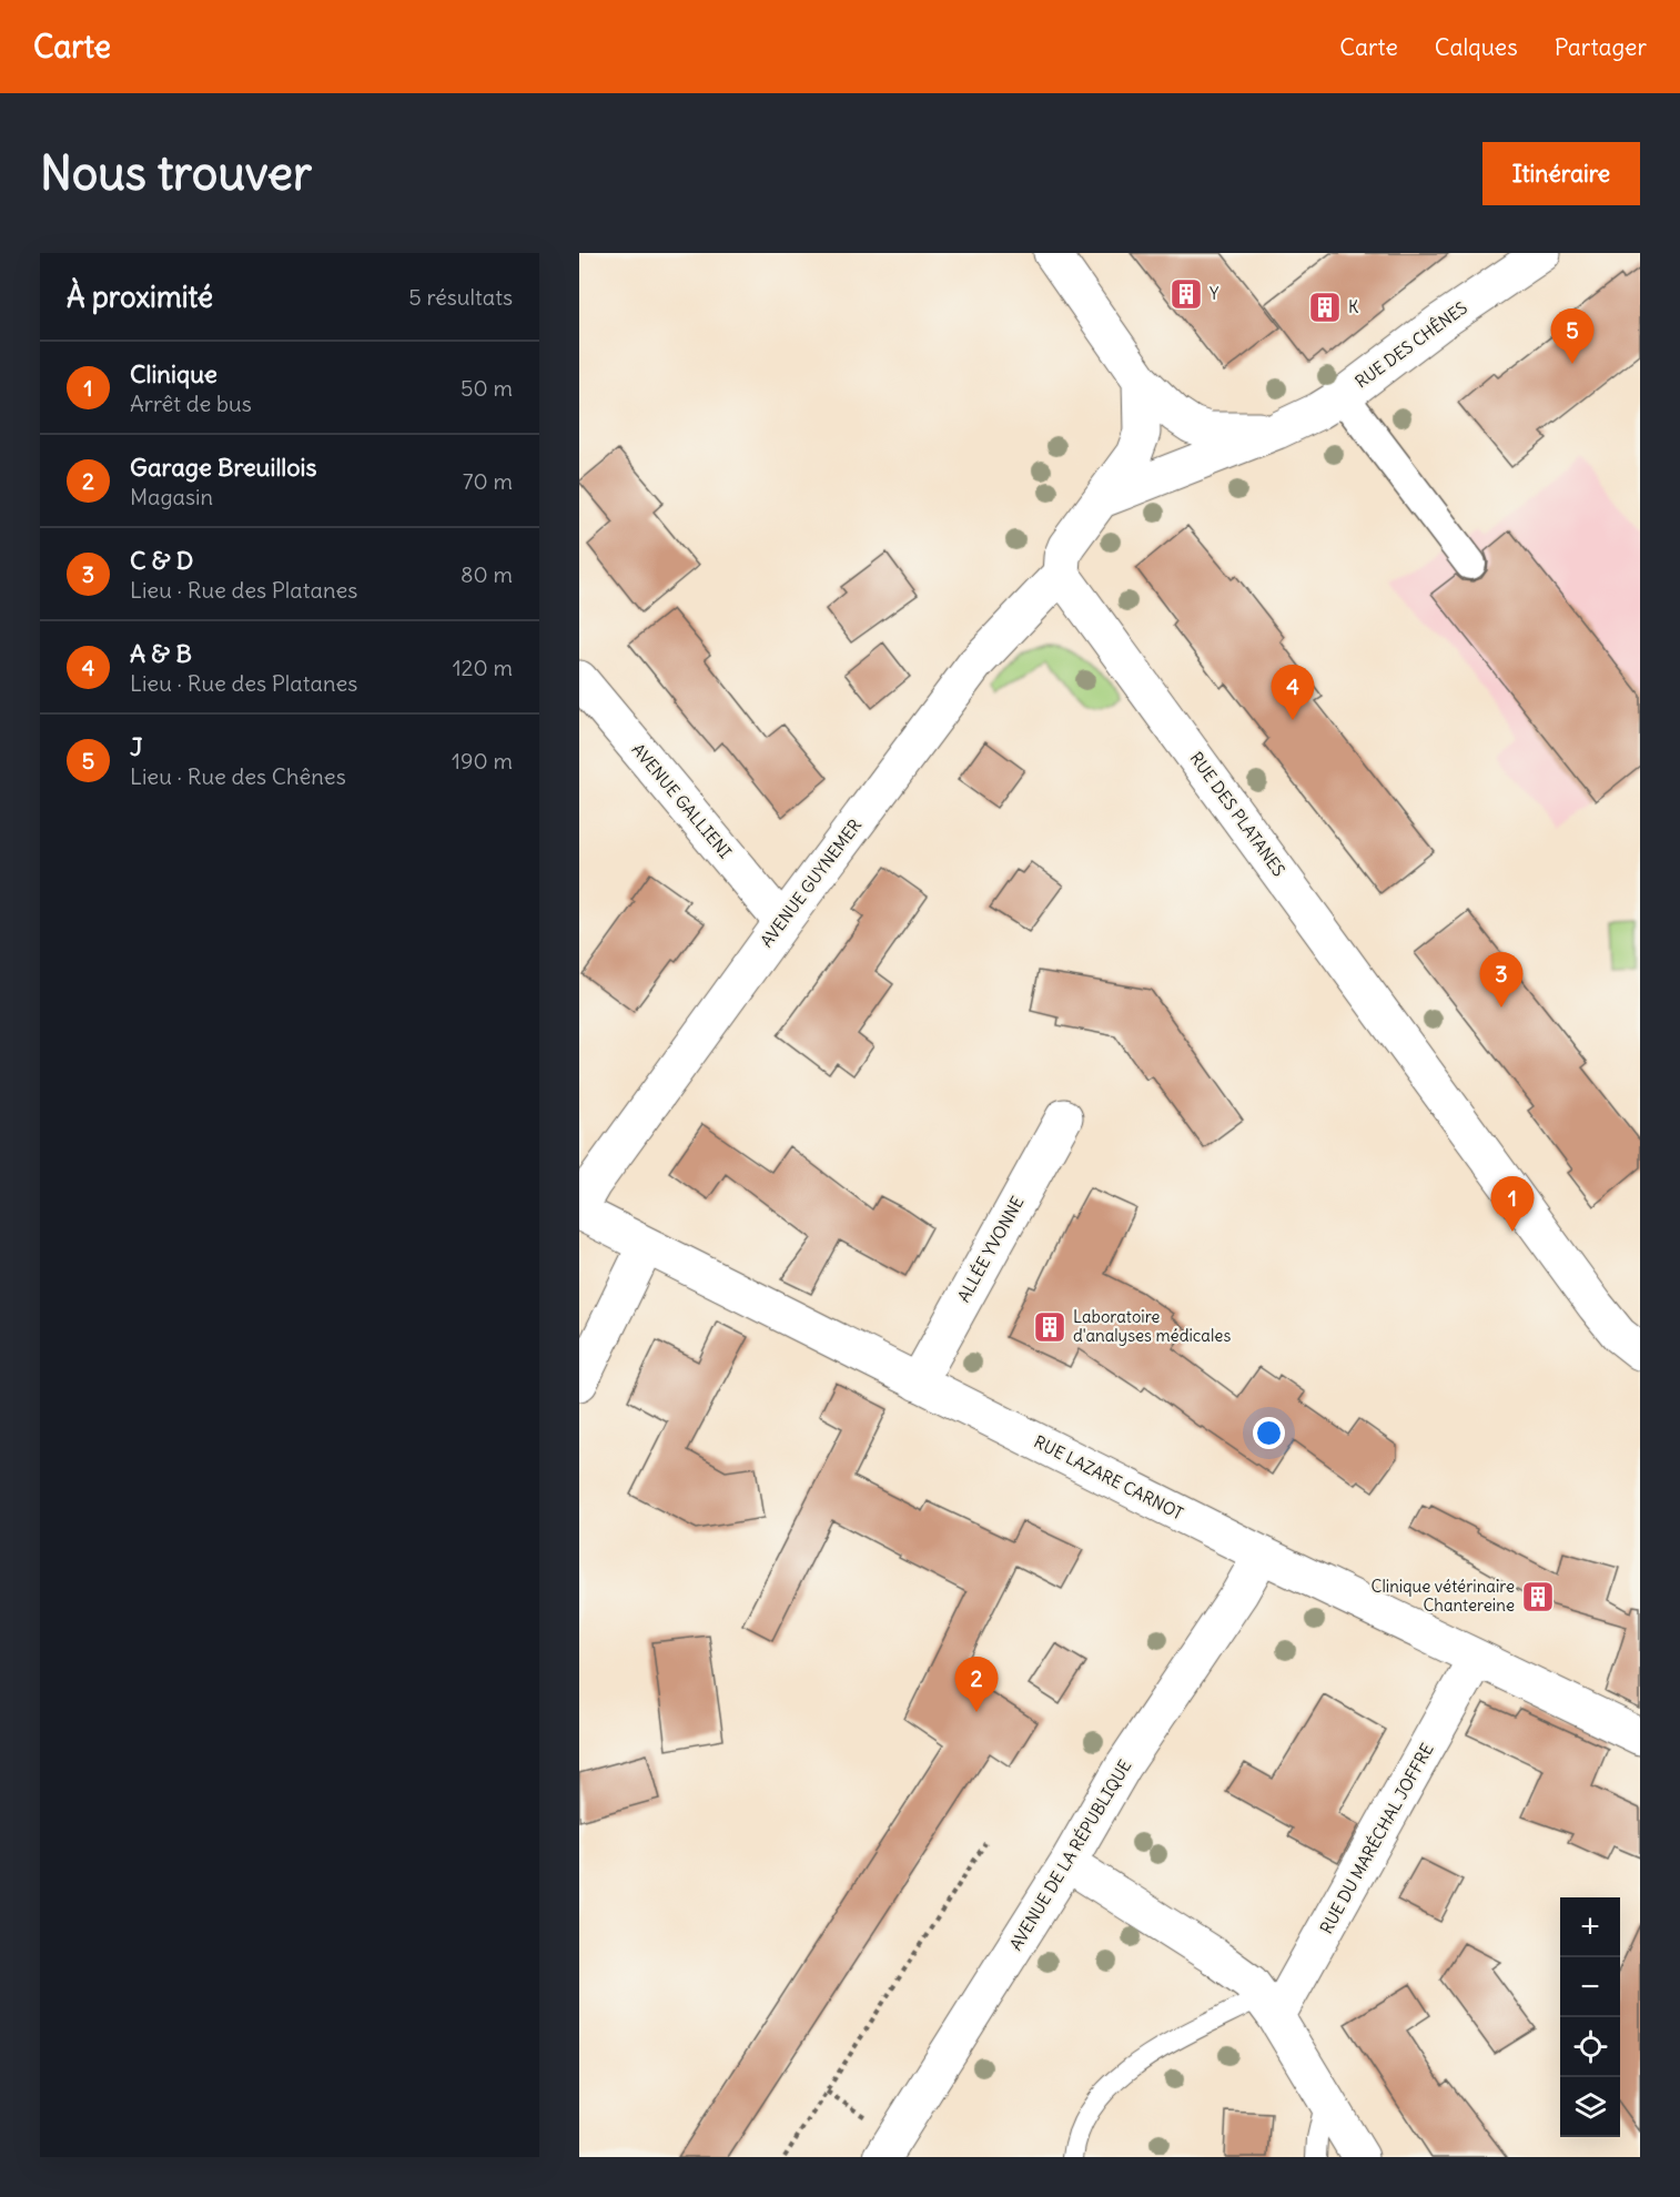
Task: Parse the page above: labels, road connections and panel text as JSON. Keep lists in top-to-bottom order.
{
  "streets": {
    "street": [
      "RUE DES CHÊNES",
      "AVENUE GALLIENI",
      "RUE DES PLATANES",
      "AVENUE GUYNEMER",
      "ALLÉE YVONNE",
      "RUE LAZARE CARNOT",
      "RUE DU MARÉCHAL JOFFRE",
      "AVENUE DE LA RÉPUBLIQUE"
    ]
  },
  "crossings": [
    ["AVENUE GALLIENI", "AVENUE GUYNEMER"],
    ["RUE DES PLATANES", "AVENUE GUYNEMER"],
    ["AVENUE GUYNEMER", "RUE LAZARE CARNOT"],
    ["ALLÉE YVONNE", "RUE LAZARE CARNOT"],
    ["RUE LAZARE CARNOT", "RUE DU MARÉCHAL JOFFRE"],
    ["RUE LAZARE CARNOT", "AVENUE DE LA RÉPUBLIQUE"]
  ],
  "places": {
    "building": [
      "Y",
      "K",
      "Laboratoire d'analyses médicales",
      "Clinique vétérinaire Chantereine"
    ]
  },
  "page": {
    "header": "Carte",
    "nav": ["Carte", "Calques", "Partager"],
    "buttons": "Itinéraire",
    "title": "Nous trouver",
    "heading": ["À proximité", "5 résultats"],
    "pins": [
      "5",
      "4",
      "3",
      "1",
      "2"
    ],
    "list": [
      {
        "mark": "1",
        "name": "Clinique",
        "note": "Arrêt de bus",
        "value": "50 m"
      },
      {
        "mark": "2",
        "name": "Garage Breuillois",
        "note": "Magasin",
        "value": "70 m"
      },
      {
        "mark": "3",
        "name": "C & D",
        "note": "Lieu · Rue des Platanes",
        "value": "80 m"
      },
      {
        "mark": "4",
        "name": "A & B",
        "note": "Lieu · Rue des Platanes",
        "value": "120 m"
      },
      {
        "mark": "5",
        "name": "J",
        "note": "Lieu · Rue des Chênes",
        "value": "190 m"
      }
    ],
    "map_buttons": ["+", "−"]
  }
}
